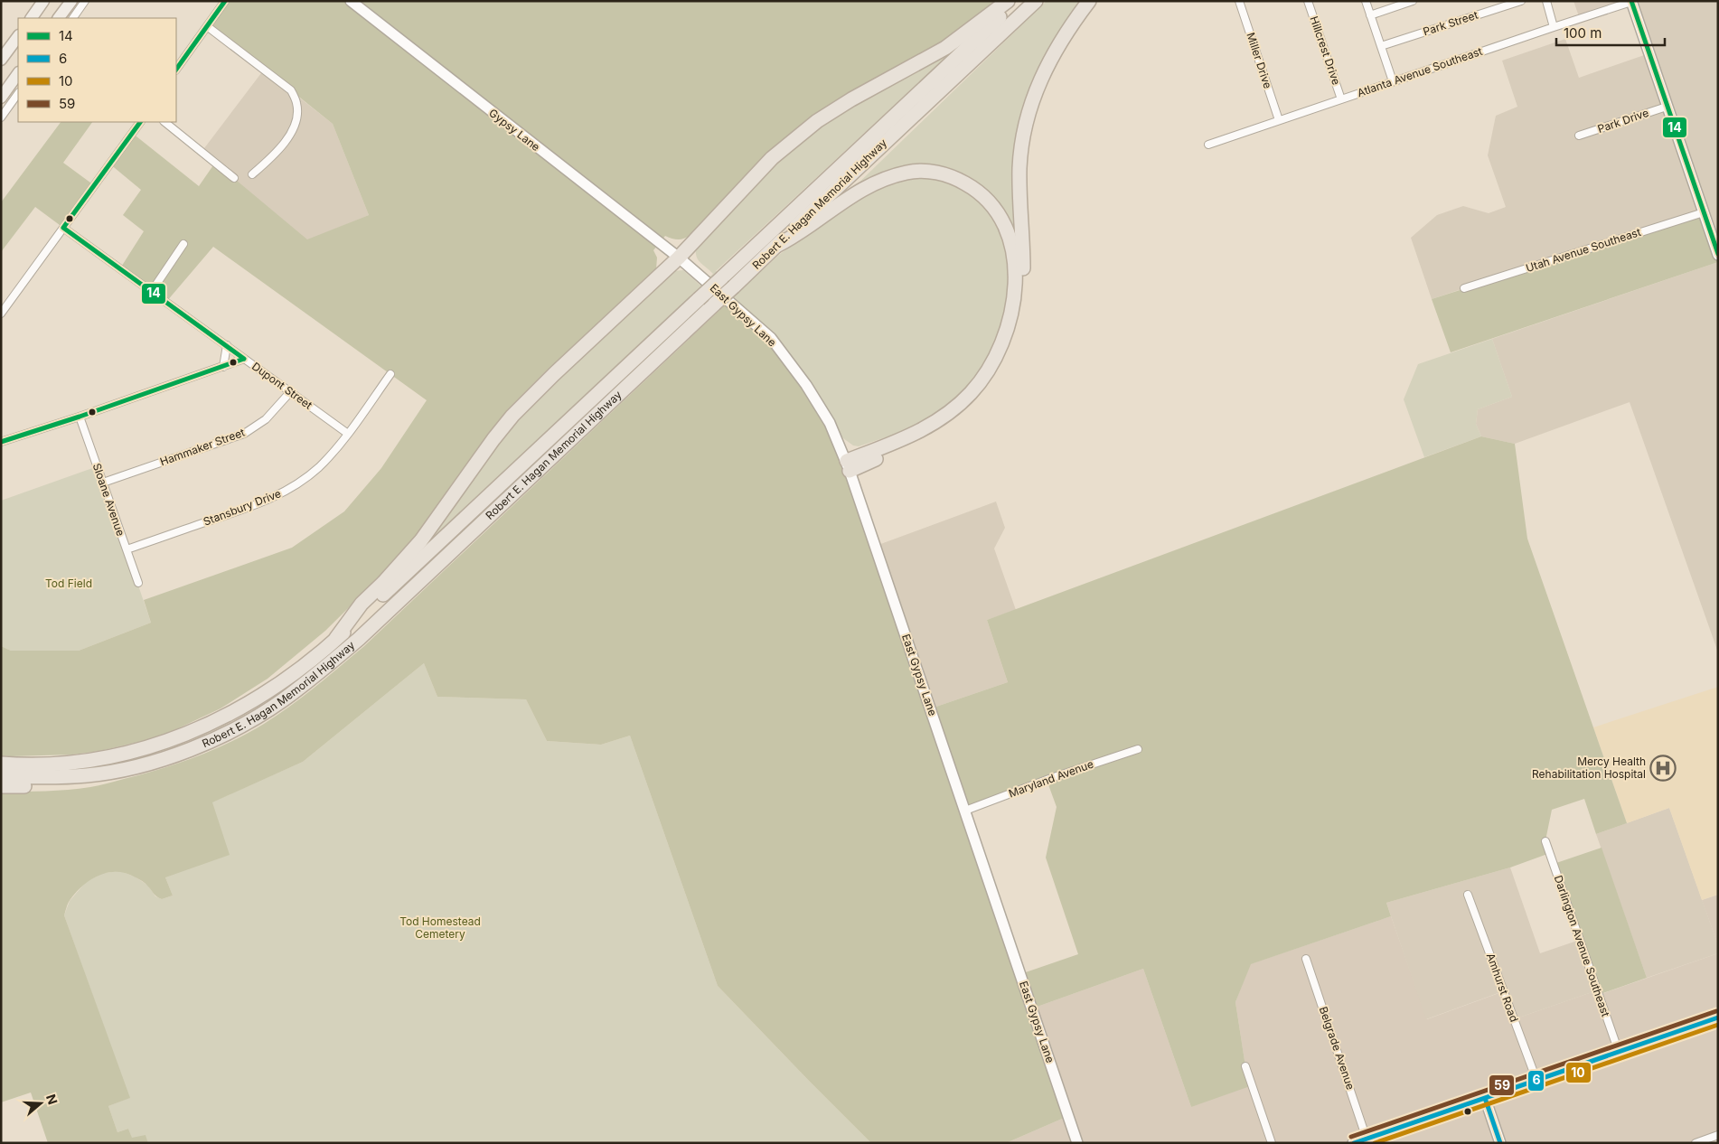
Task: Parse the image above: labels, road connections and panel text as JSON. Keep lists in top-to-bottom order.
{
  "streets": {
    "highway": ["Robert E. Hagan Memorial Highway"],
    "main road": ["Gypsy Lane", "East Gypsy Lane"],
    "street": [
      "Park Street",
      "Hillcrest Drive",
      "Miller Drive",
      "Atlanta Avenue Southeast",
      "Park Drive",
      "Utah Avenue Southeast",
      "Dupont Street",
      "Hammaker Street",
      "Sloane Avenue",
      "Stansbury Drive",
      "Maryland Avenue",
      "Darlington Avenue Southeast",
      "Amhurst Road",
      "Belgrade Avenue"
    ]
  },
  "crossings": [
    ["Hillcrest Drive", "Atlanta Avenue Southeast"],
    ["Miller Drive", "Atlanta Avenue Southeast"],
    ["Gypsy Lane", "East Gypsy Lane"],
    ["East Gypsy Lane", "Maryland Avenue"],
    ["Dupont Street", "Hammaker Street"],
    ["Dupont Street", "Stansbury Drive"],
    ["Hammaker Street", "Sloane Avenue"],
    ["Sloane Avenue", "Stansbury Drive"]
  ],
  "parks": ["Tod Field", "Tod Homestead Cemetery"],
  "places": {
    "hospital": ["Mercy Health Rehabilitation Hospital"]
  },
  "lines": [
    "transit line 14",
    "transit line 59",
    "transit line 6",
    "transit line 10"
  ],
  "legend": [
    "14",
    "6",
    "10",
    "59"
  ],
  "scale_bar": "100 m",
  "north": "right"
}
